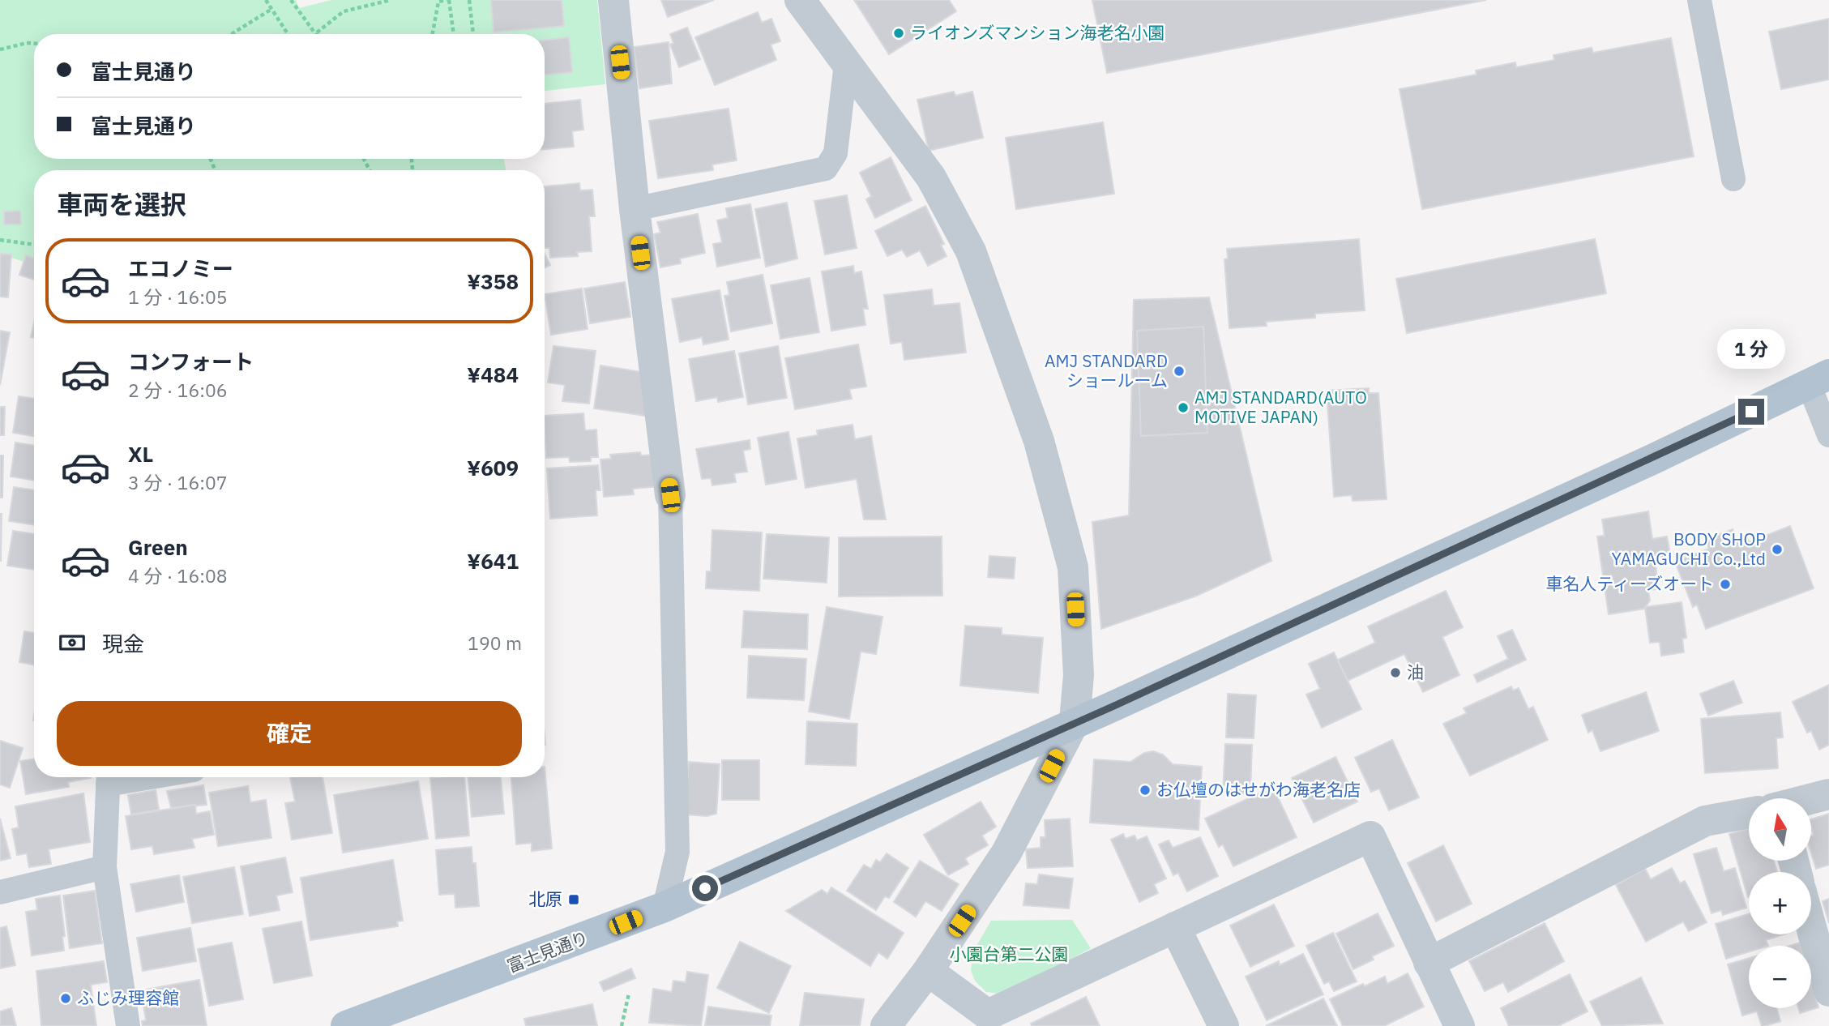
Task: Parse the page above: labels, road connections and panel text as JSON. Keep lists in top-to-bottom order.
{
  "streets": {
    "main road": ["富士見通り"]
  },
  "parks": ["小園台第二公園"],
  "places": {
    "other": [
      "ライオンズマンション海老名小園",
      "AMJ STANDARD ショールーム",
      "AMJ STANDARD(AUTO MOTIVE JAPAN)",
      "BODY SHOP YAMAGUCHI Co.,Ltd",
      "車名人ティーズオート",
      "油",
      "お仏壇のはせがわ海老名店",
      "ふじみ理容館"
    ],
    "transit": ["北原"]
  },
  "north": "top",
  "page": {
    "banner": ["富士見通り", "富士見通り"],
    "heading": "車両を選択",
    "list": [
      {
        "name": "エコノミー",
        "note": "1 分 · 16:05",
        "value": "¥358"
      },
      {
        "name": "コンフォート",
        "note": "2 分 · 16:06",
        "value": "¥484"
      },
      {
        "name": "XL",
        "note": "3 分 · 16:07",
        "value": "¥609"
      },
      {
        "name": "Green",
        "note": "4 分 · 16:08",
        "value": "¥641"
      }
    ],
    "bubble": "1 分",
    "pay": ["現金", "190 m"],
    "buttons": "確定",
    "map_buttons": ["+", "−"]
  }
}
